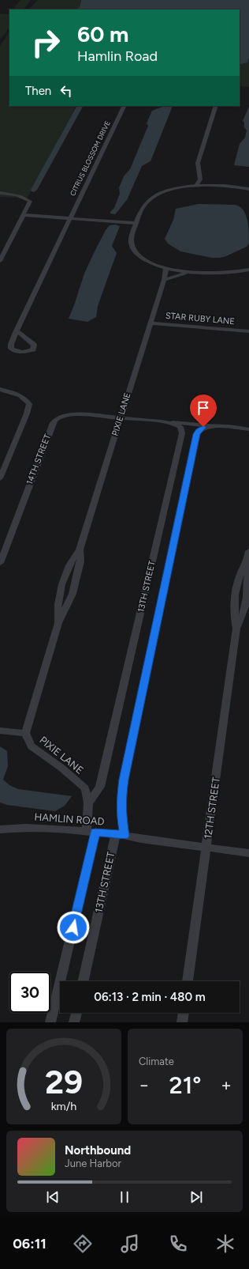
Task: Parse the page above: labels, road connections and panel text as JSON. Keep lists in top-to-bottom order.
{
  "streets": {
    "street": [
      "CITRUS BLOSSOM DRIVE",
      "STAR RUBY LANE",
      "PIXIE LANE",
      "14TH STREET",
      "13TH STREET",
      "12TH STREET",
      "HAMLIN ROAD"
    ]
  },
  "crossings": [
    ["STAR RUBY LANE", "PIXIE LANE"],
    ["PIXIE LANE", "14TH STREET"],
    ["PIXIE LANE", "13TH STREET"],
    ["PIXIE LANE", "HAMLIN ROAD"],
    ["14TH STREET", "13TH STREET"],
    ["13TH STREET", "HAMLIN ROAD"],
    ["12TH STREET", "HAMLIN ROAD"]
  ],
  "page": {
    "turn": ["60 m", "Hamlin Road"],
    "then": "Then",
    "limit": "30",
    "trip": "06:13 · 2 min · 480 m",
    "tile": "Climate",
    "heat": ["−", "21°", "+"],
    "song": ["Northbound", "June Harbor"],
    "tabs": "06:11",
    "gauge": ["29", "km/h"]
  }
}
